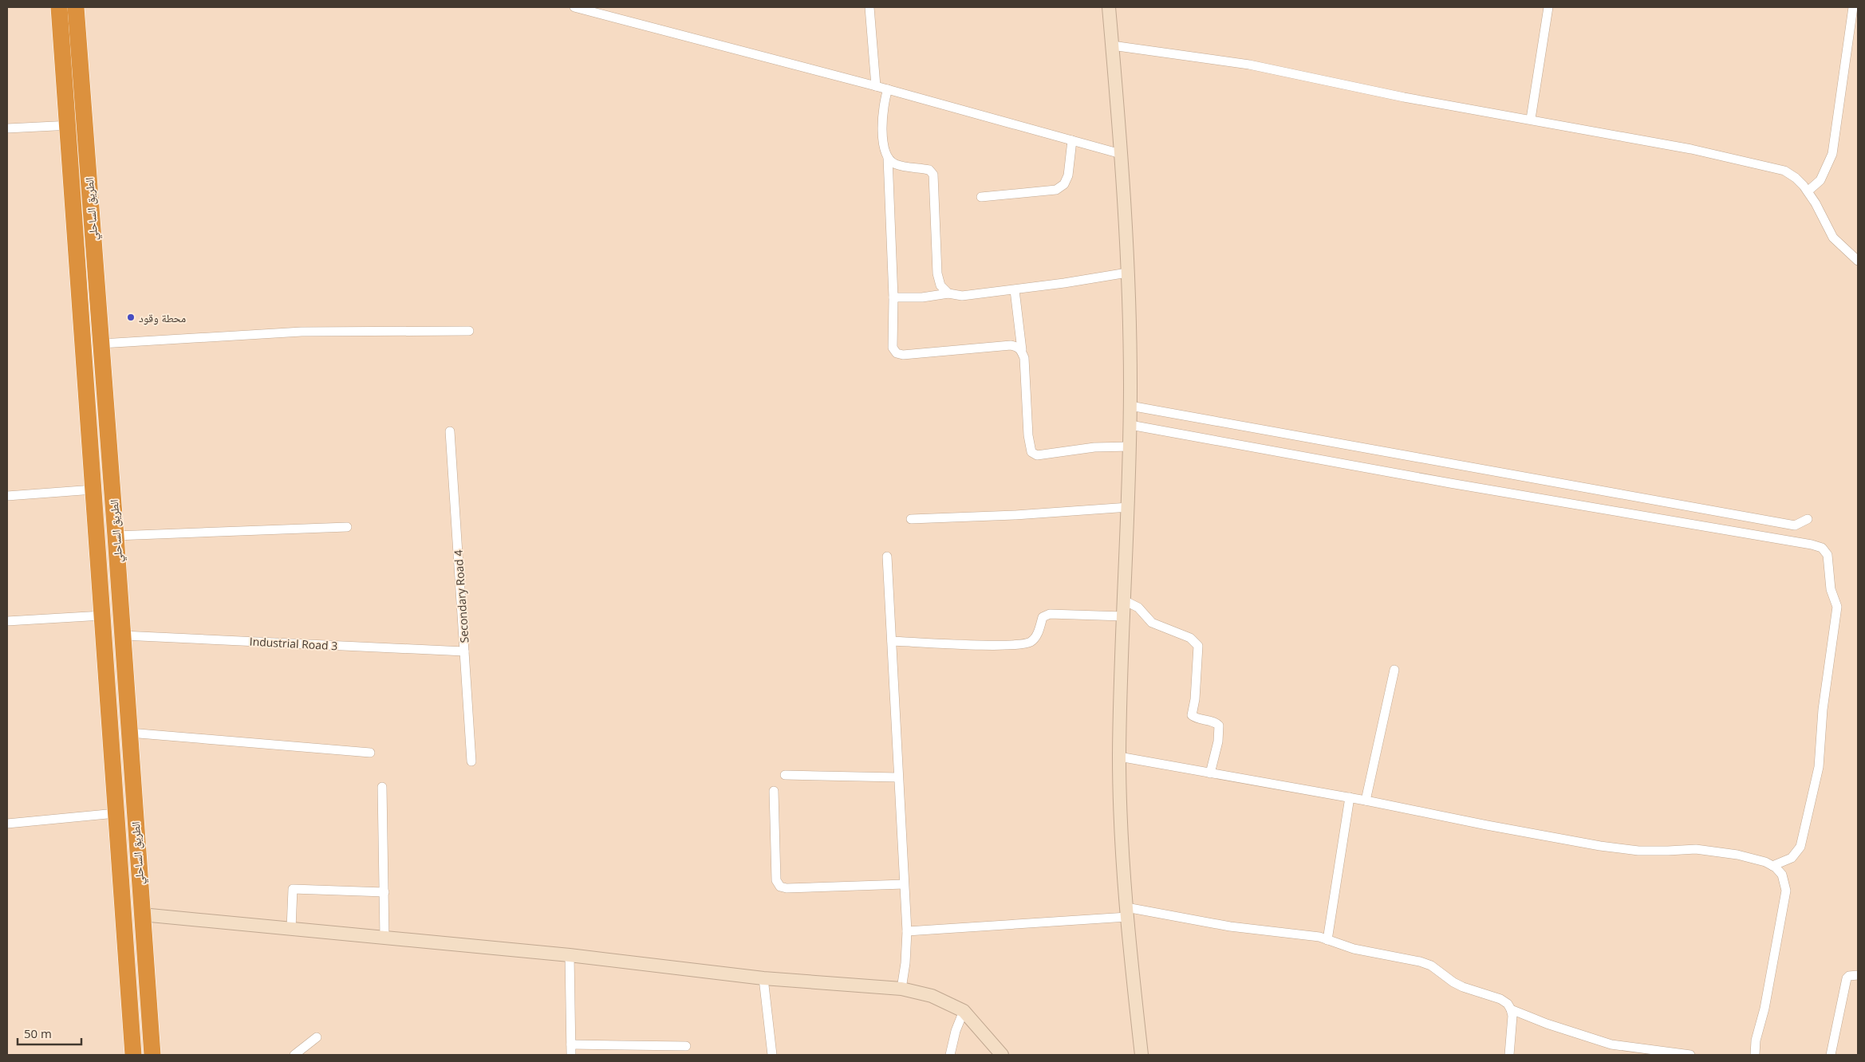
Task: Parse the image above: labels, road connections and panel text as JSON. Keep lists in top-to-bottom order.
{
  "streets": {
    "highway": ["الطريق الساحلي"],
    "street": ["Secondary Road 4", "Industrial Road 3"]
  },
  "crossings": [
    ["الطريق الساحلي", "Industrial Road 3"],
    ["Secondary Road 4", "Industrial Road 3"]
  ],
  "places": ["محطة وقود"],
  "scale_bar": "50 m"
}
